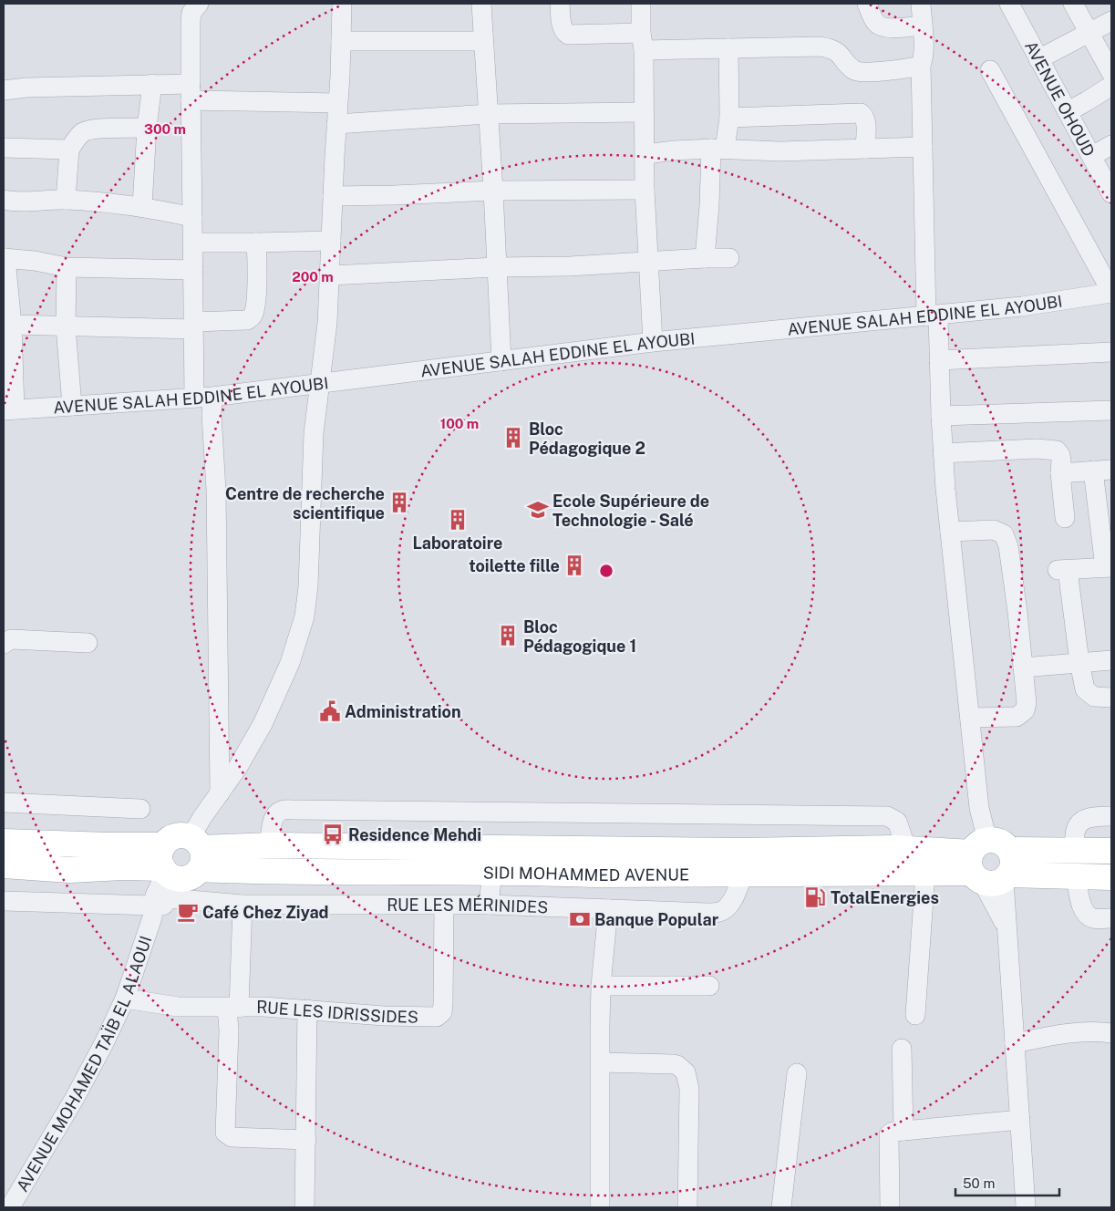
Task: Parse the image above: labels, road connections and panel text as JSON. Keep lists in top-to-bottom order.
{
  "streets": {
    "main road": ["SIDI MOHAMMED AVENUE"],
    "street": [
      "AVENUE OHOUD",
      "AVENUE SALAH EDDINE EL AYOUBI",
      "RUE LES MÉRINIDES",
      "RUE LES IDRISSIDES",
      "AVENUE MOHAMED TAÏB EL ALAOUI"
    ]
  },
  "crossings": [
    ["AVENUE SALAH EDDINE EL AYOUBI", "AVENUE MOHAMED TAÏB EL ALAOUI"],
    ["SIDI MOHAMMED AVENUE", "RUE LES MÉRINIDES"],
    ["SIDI MOHAMMED AVENUE", "AVENUE MOHAMED TAÏB EL ALAOUI"],
    ["RUE LES MÉRINIDES", "RUE LES IDRISSIDES"],
    ["RUE LES MÉRINIDES", "AVENUE MOHAMED TAÏB EL ALAOUI"],
    ["RUE LES IDRISSIDES", "AVENUE MOHAMED TAÏB EL ALAOUI"]
  ],
  "places": {
    "building": [
      "Bloc Pédagogique 2",
      "Centre de recherche scientifique",
      "Laboratoire",
      "toilette fille",
      "Bloc Pédagogique 1"
    ],
    "school or university": ["Ecole Supérieure de Technologie - Salé"],
    "public building": ["Administration"],
    "bus stop": ["Residence Mehdi"],
    "fuel station": ["TotalEnergies"],
    "cafe": ["Café Chez Ziyad"],
    "bank": ["Banque Popular"]
  },
  "scale_bar": "50 m",
  "rings": ["300 m", "200 m", "100 m"]
}
